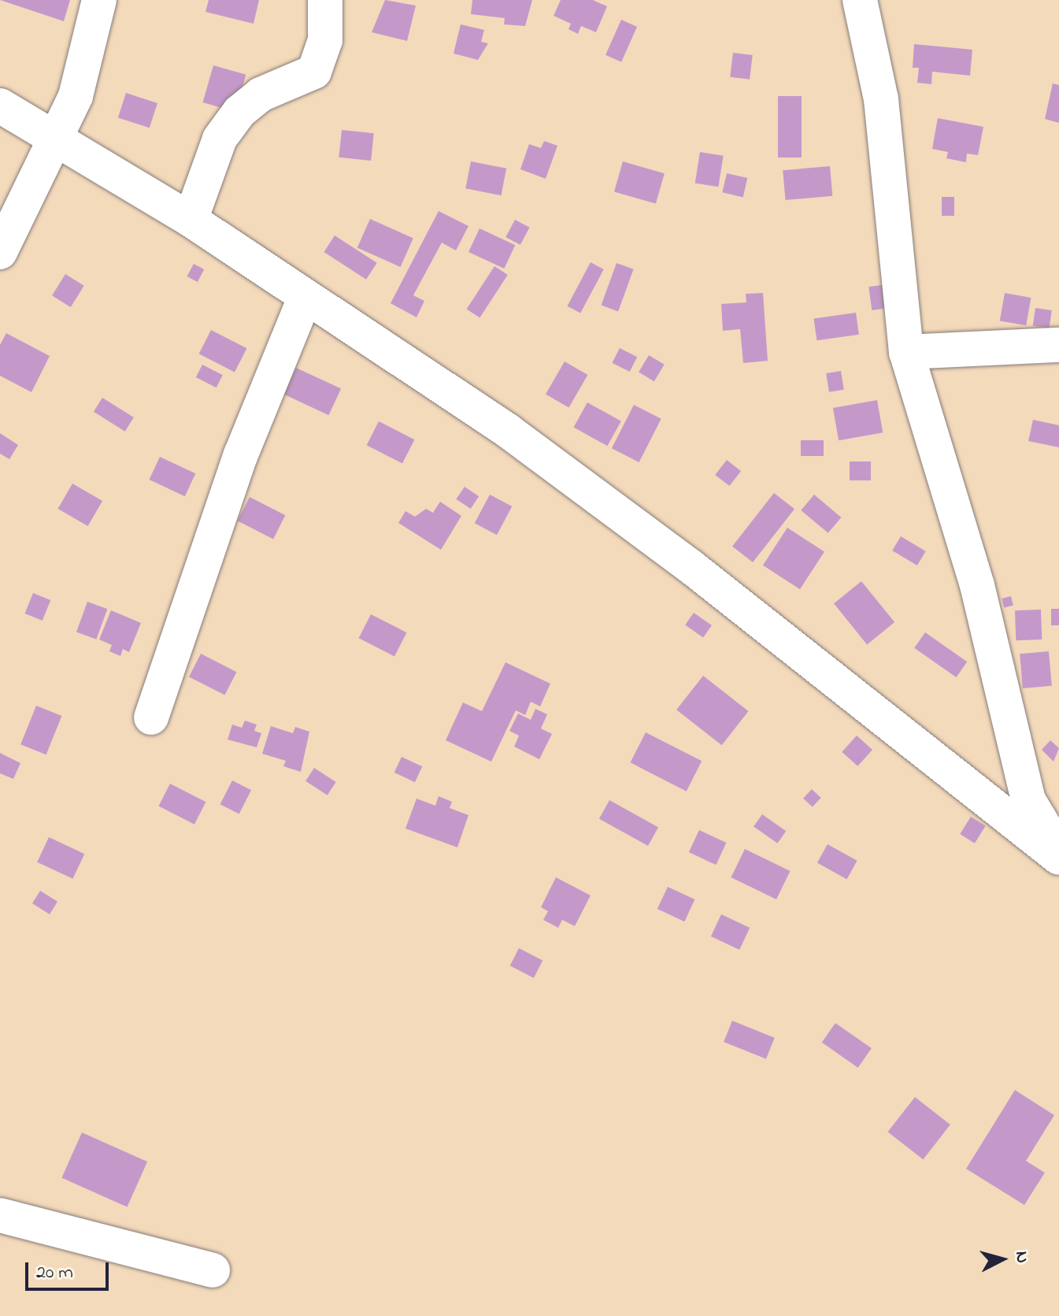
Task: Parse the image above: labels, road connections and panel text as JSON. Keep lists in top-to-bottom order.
{
  "scale_bar": "20 m",
  "north": "right"
}
